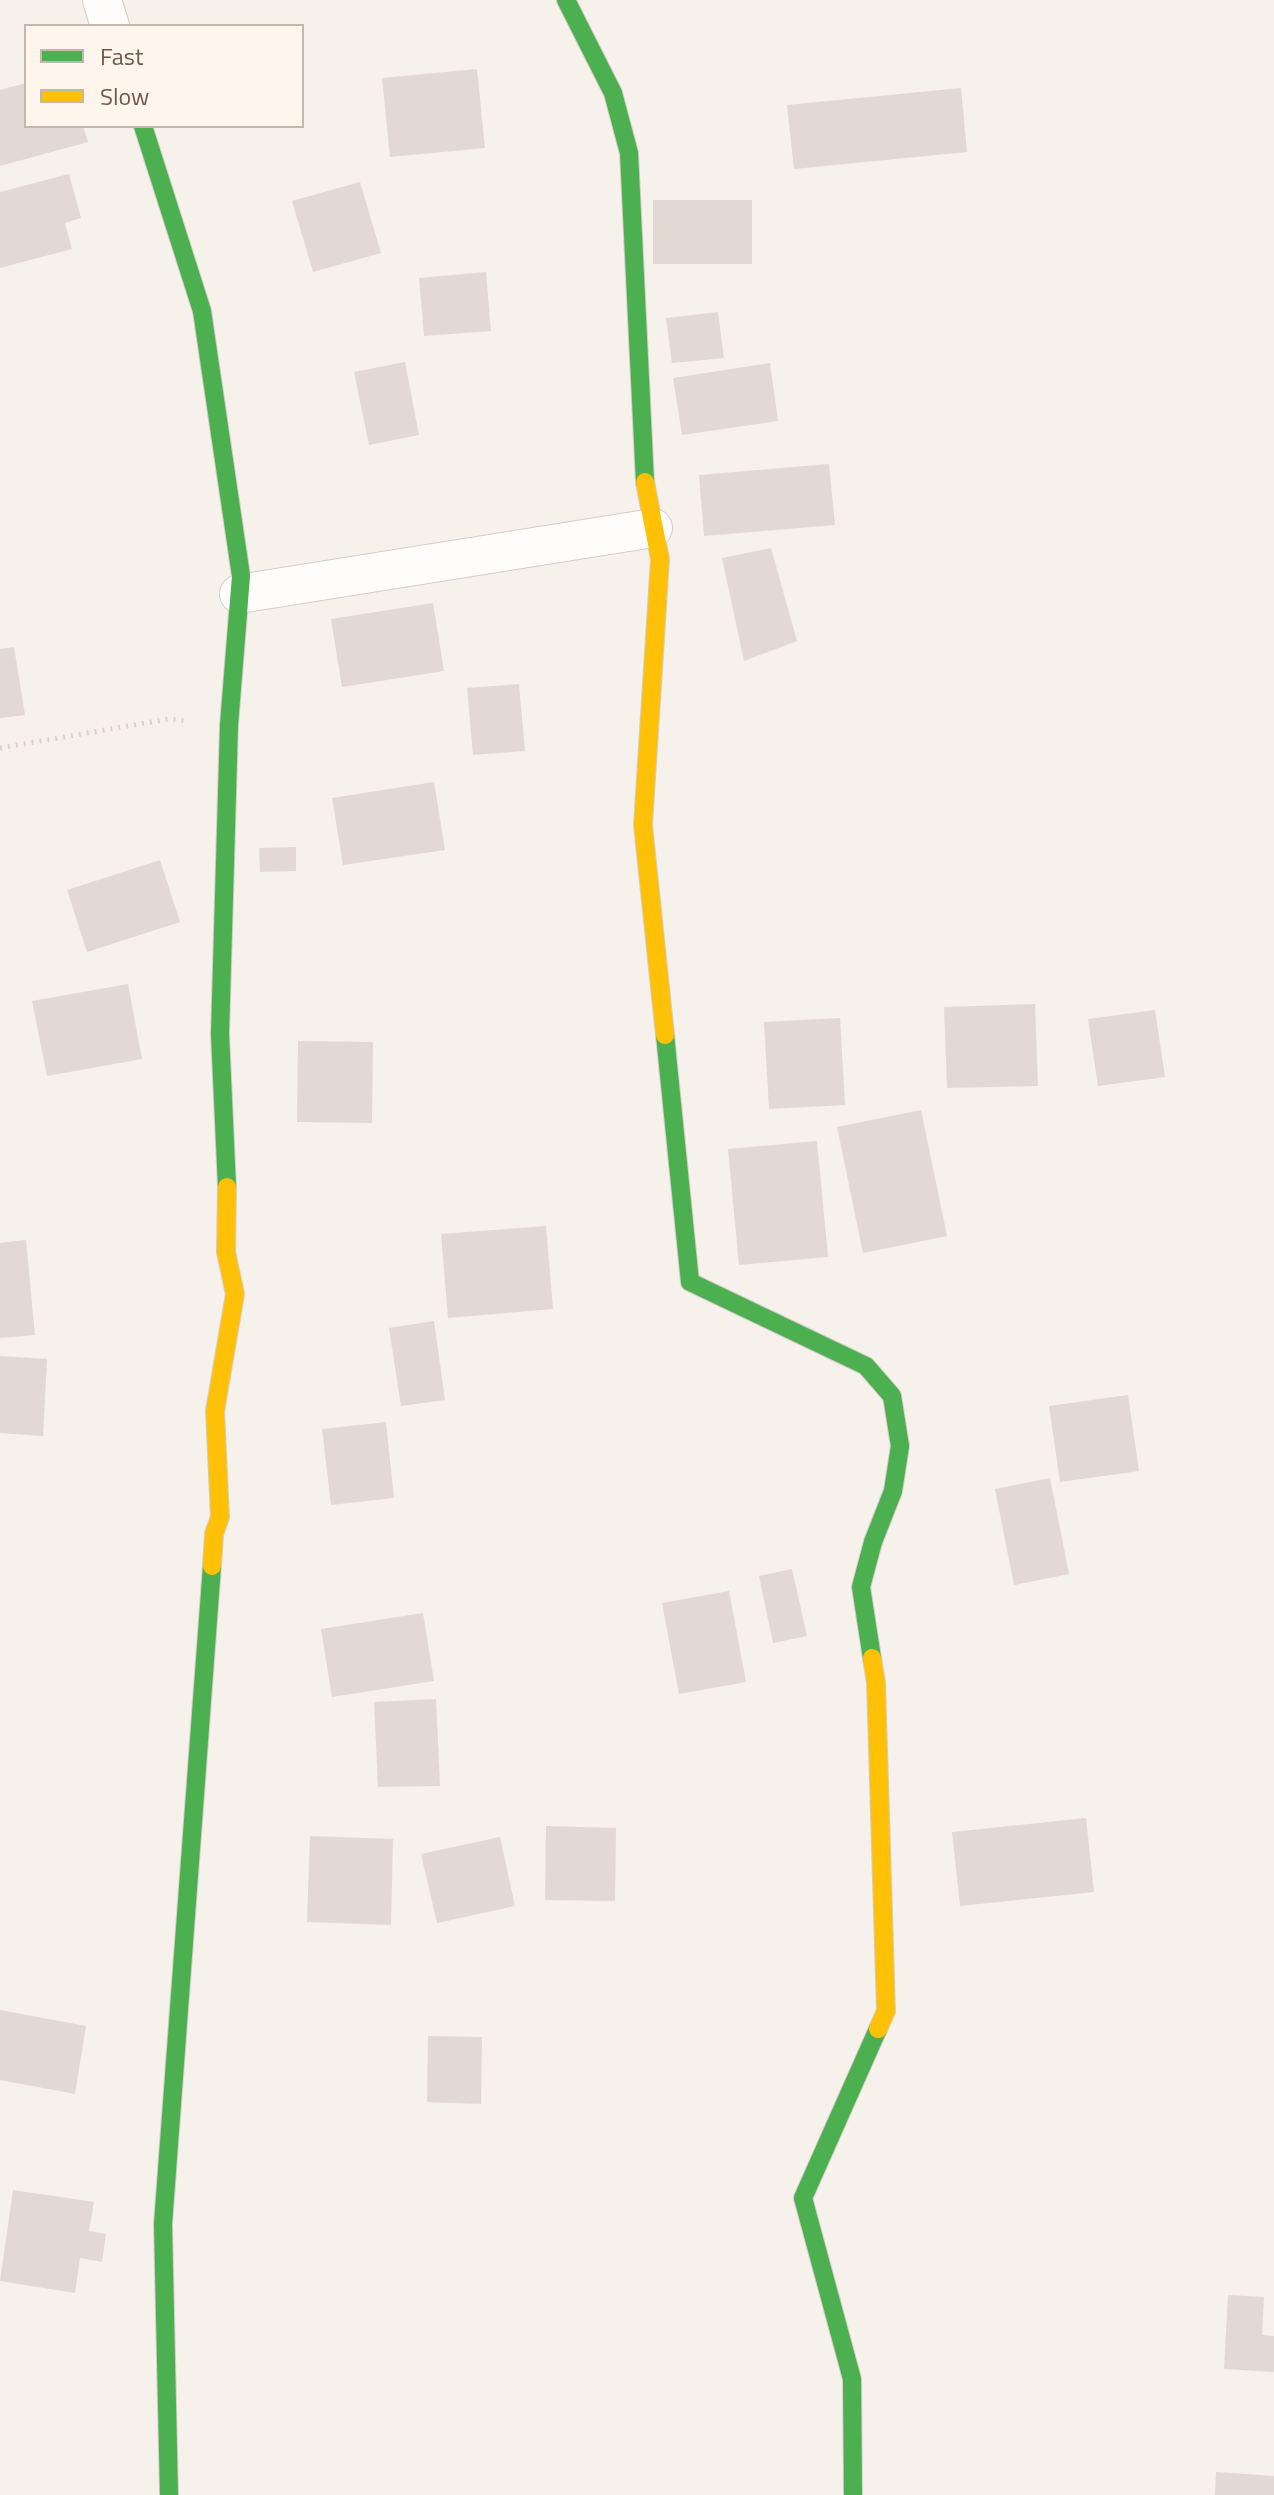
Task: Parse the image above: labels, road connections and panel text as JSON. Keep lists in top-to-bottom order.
{
  "legend": ["Fast", "Slow"]
}
